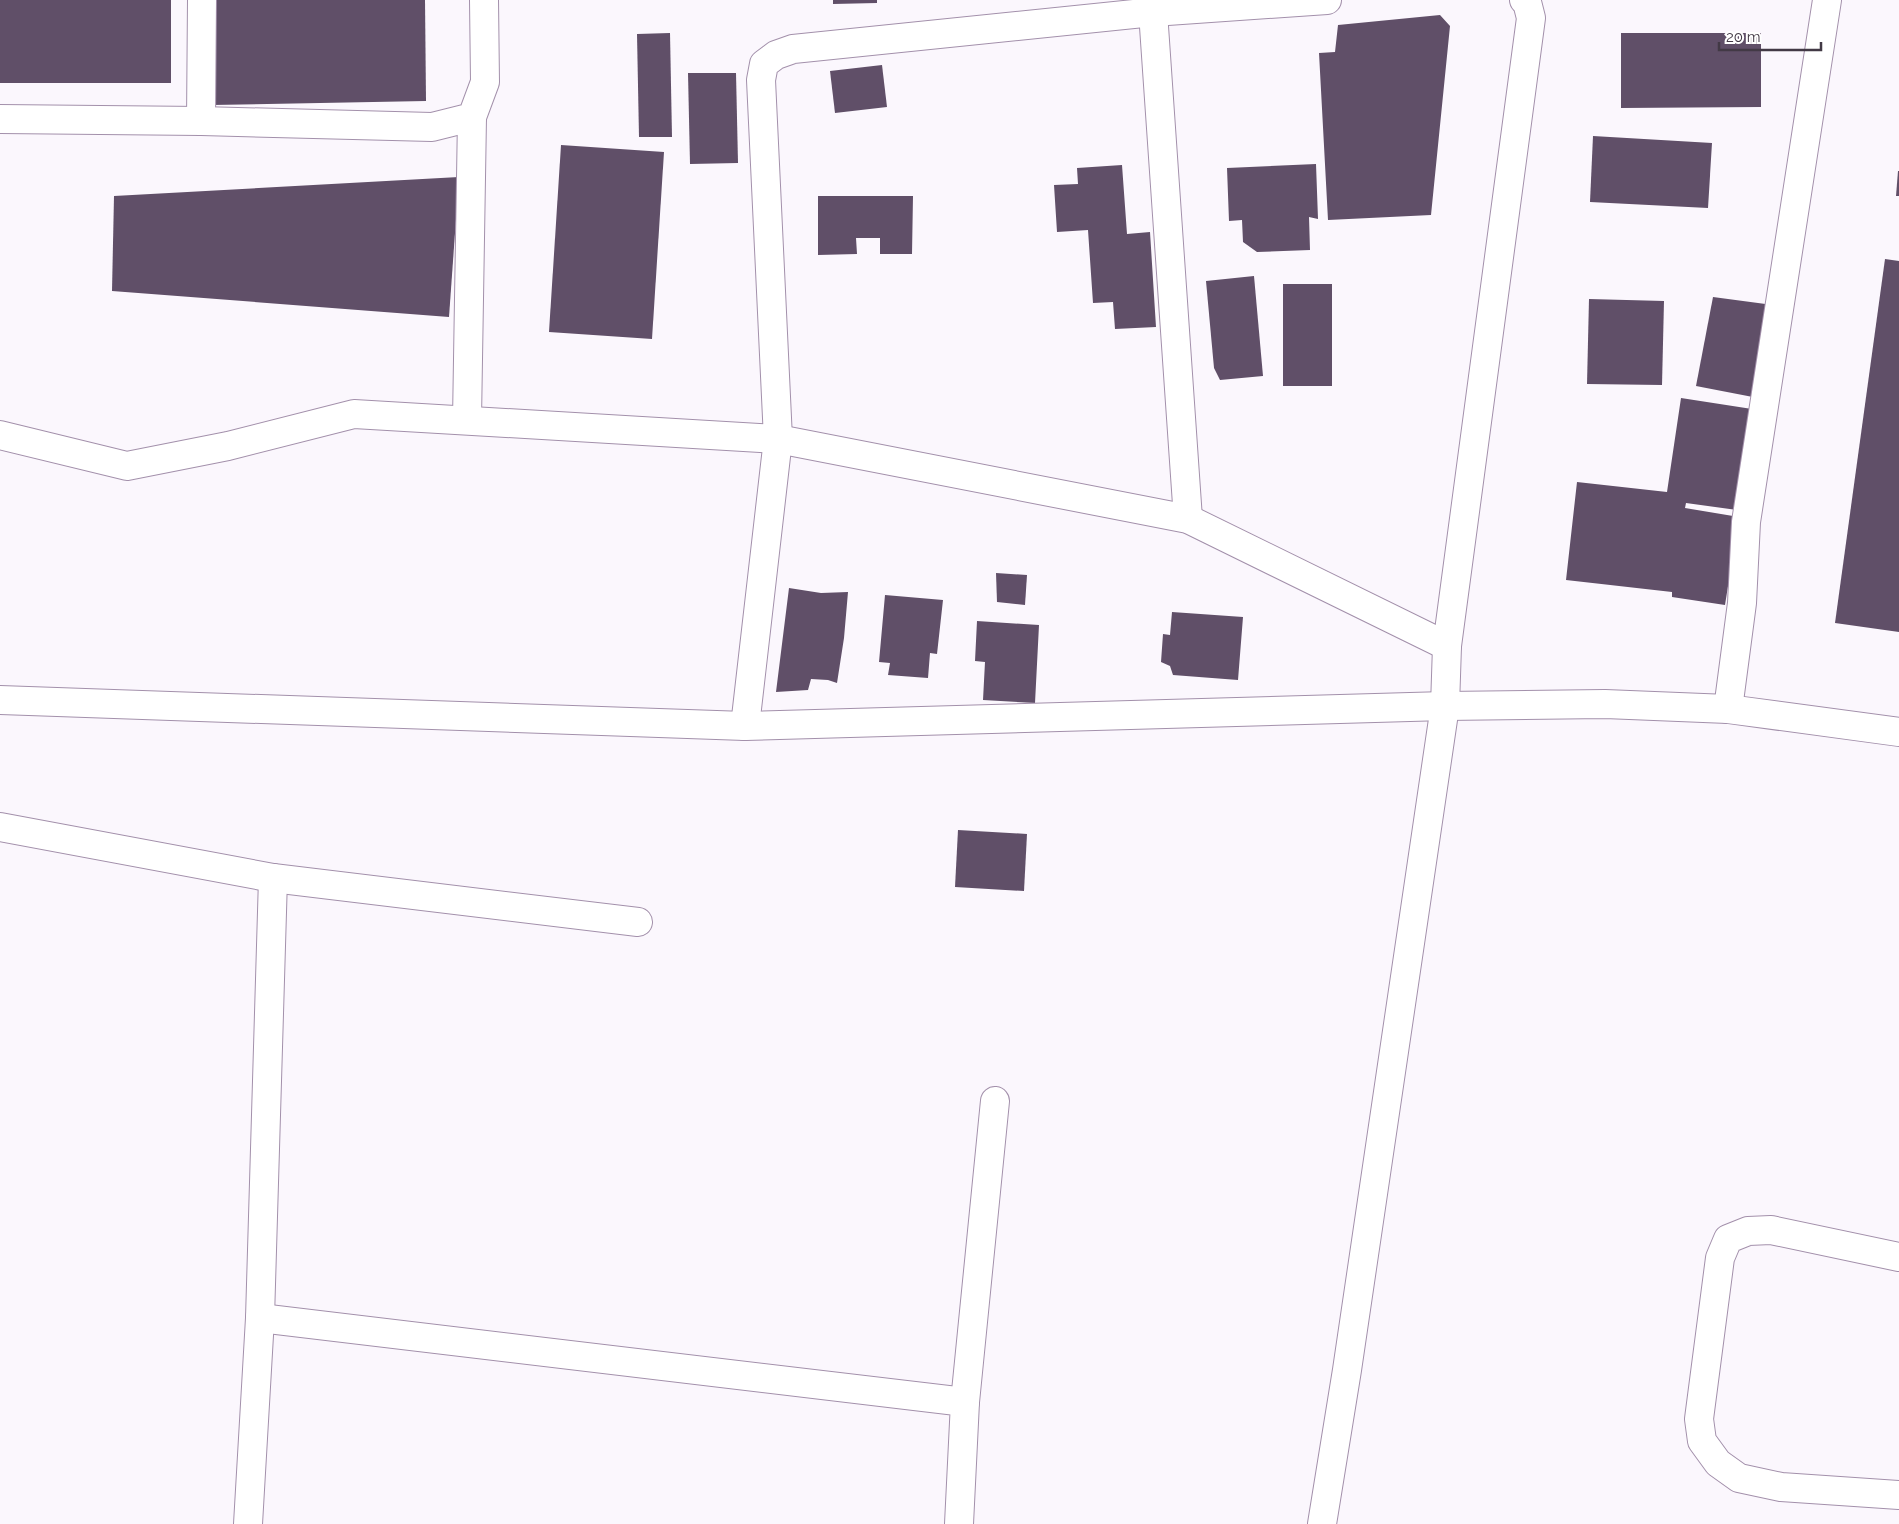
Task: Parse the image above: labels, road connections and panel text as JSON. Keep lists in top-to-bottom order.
{
  "scale_bar": "20 m"
}
